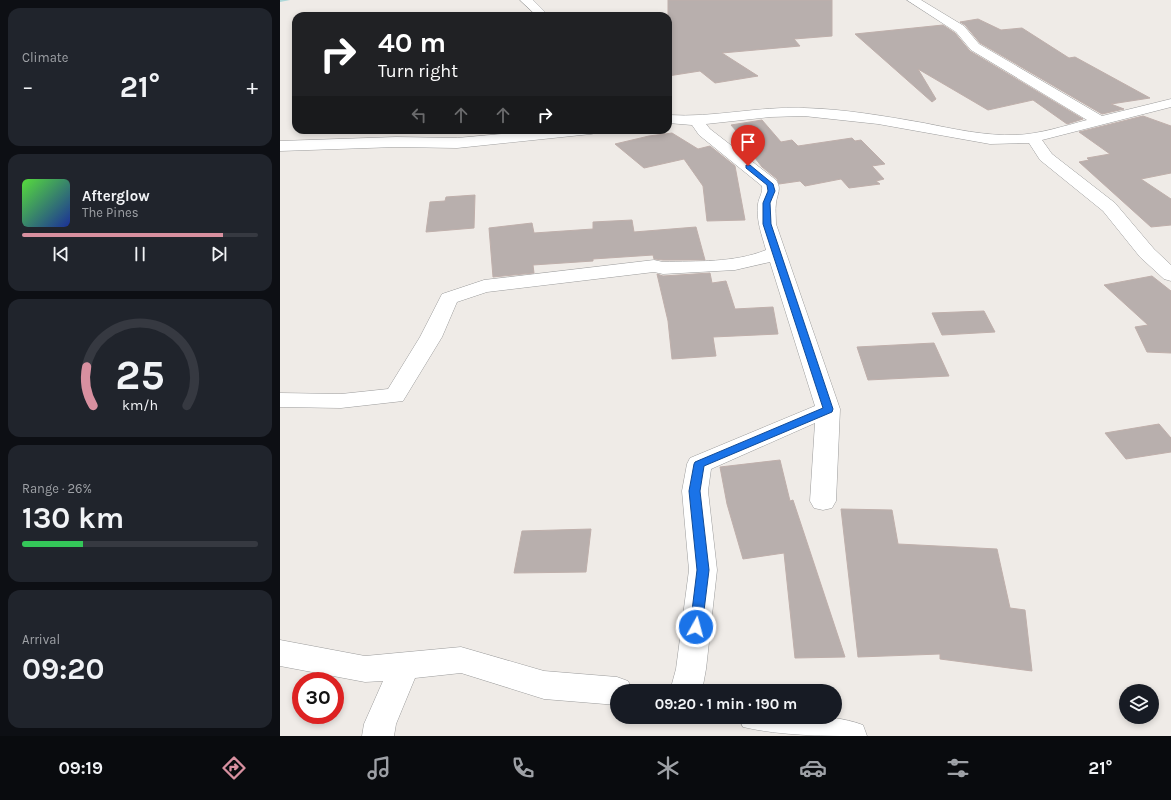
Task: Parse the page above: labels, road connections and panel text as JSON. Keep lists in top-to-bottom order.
{
  "page": {
    "tile": [
      "Climate",
      ["Range · 26%", "130 km"],
      ["Arrival", "09:20"]
    ],
    "turn": ["40 m", "Turn right"],
    "heat": ["−", "21°", "+"],
    "song": ["Afterglow", "The Pines"],
    "limit": "30",
    "trip": "09:20 · 1 min · 190 m",
    "tabs": ["09:19", "21°"],
    "gauge": ["25", "km/h"]
  }
}
